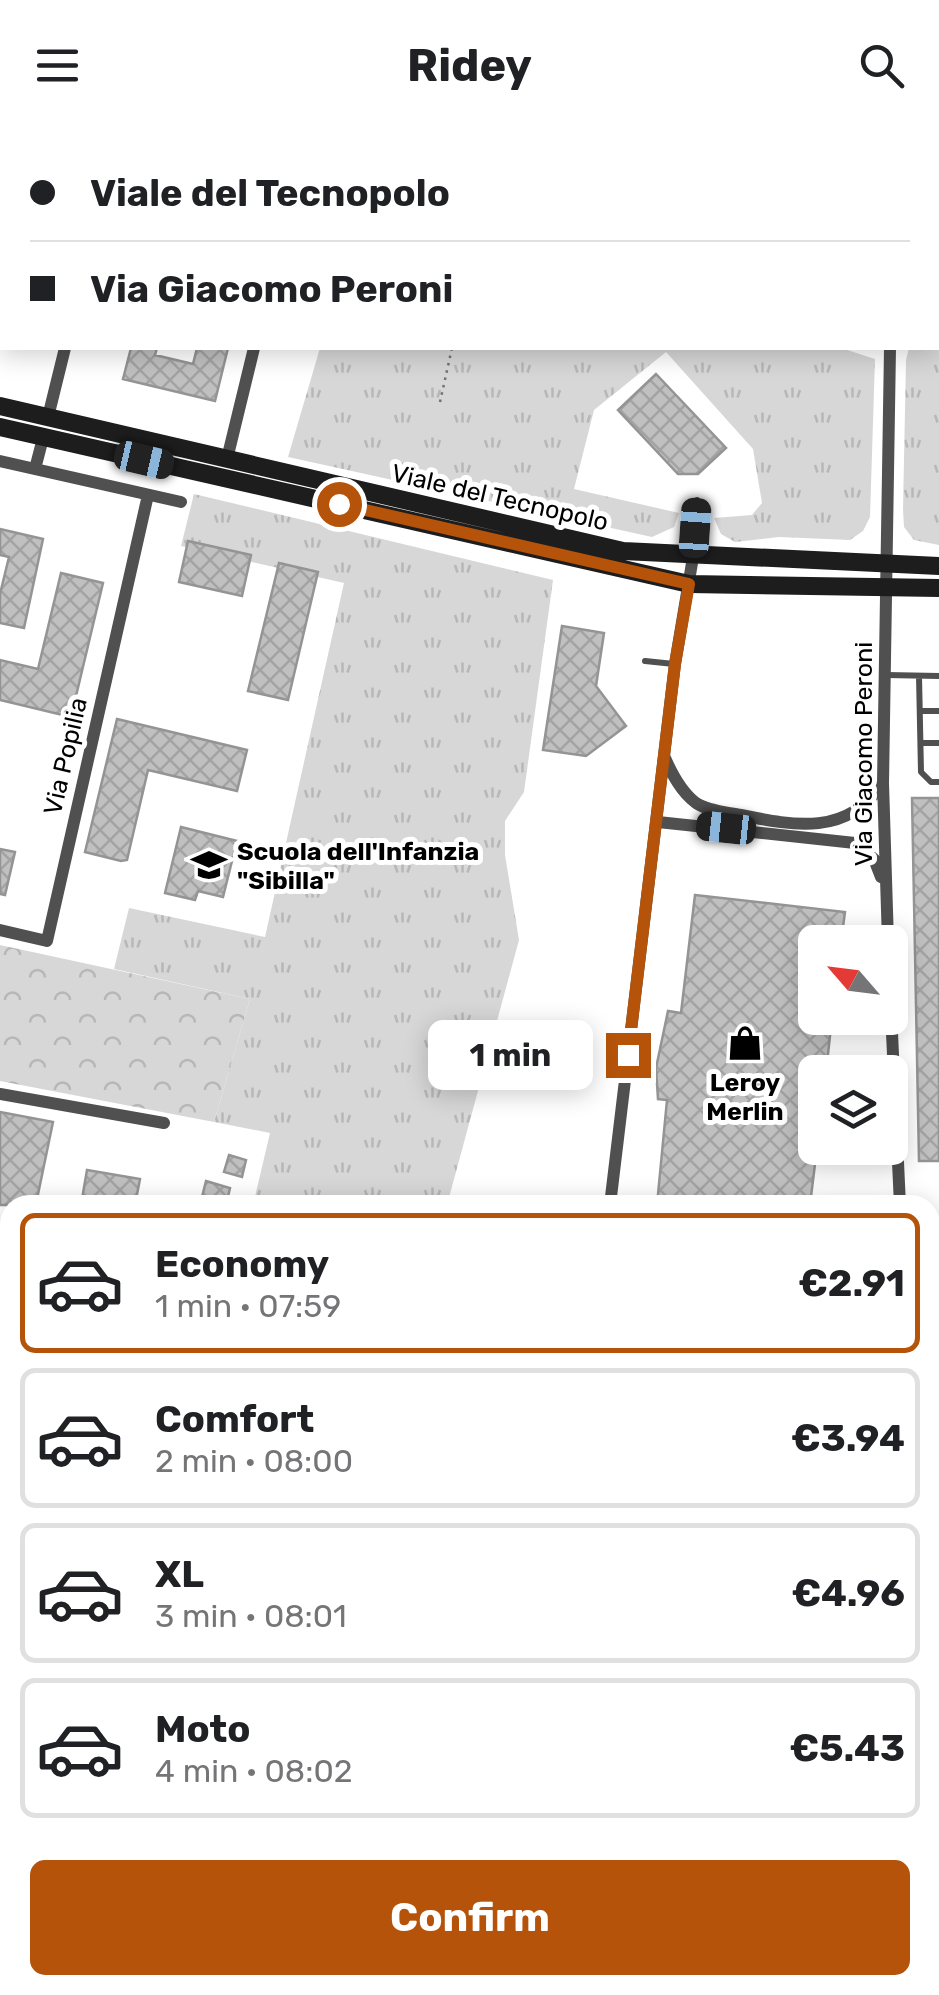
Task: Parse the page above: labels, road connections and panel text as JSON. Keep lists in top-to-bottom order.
{
  "streets": {
    "main road": ["Viale del Tecnopolo"],
    "street": ["Via Giacomo Peroni", "Via Popilia"]
  },
  "crossings": [
    ["Viale del Tecnopolo", "Via Giacomo Peroni"]
  ],
  "places": {
    "school or university": ["Scuola dell'Infanzia \"Sibilla\""],
    "shop": ["Leroy Merlin"]
  },
  "north": "top left",
  "page": {
    "header": "Ridey",
    "banner": ["Viale del Tecnopolo", "Via Giacomo Peroni"],
    "bubble": "1 min",
    "list": [
      {
        "name": "Economy",
        "note": "1 min · 07:59",
        "value": "€2.91"
      },
      {
        "name": "Comfort",
        "note": "2 min · 08:00",
        "value": "€3.94"
      },
      {
        "name": "XL",
        "note": "3 min · 08:01",
        "value": "€4.96"
      },
      {
        "name": "Moto",
        "note": "4 min · 08:02",
        "value": "€5.43"
      }
    ],
    "buttons": "Confirm"
  }
}
